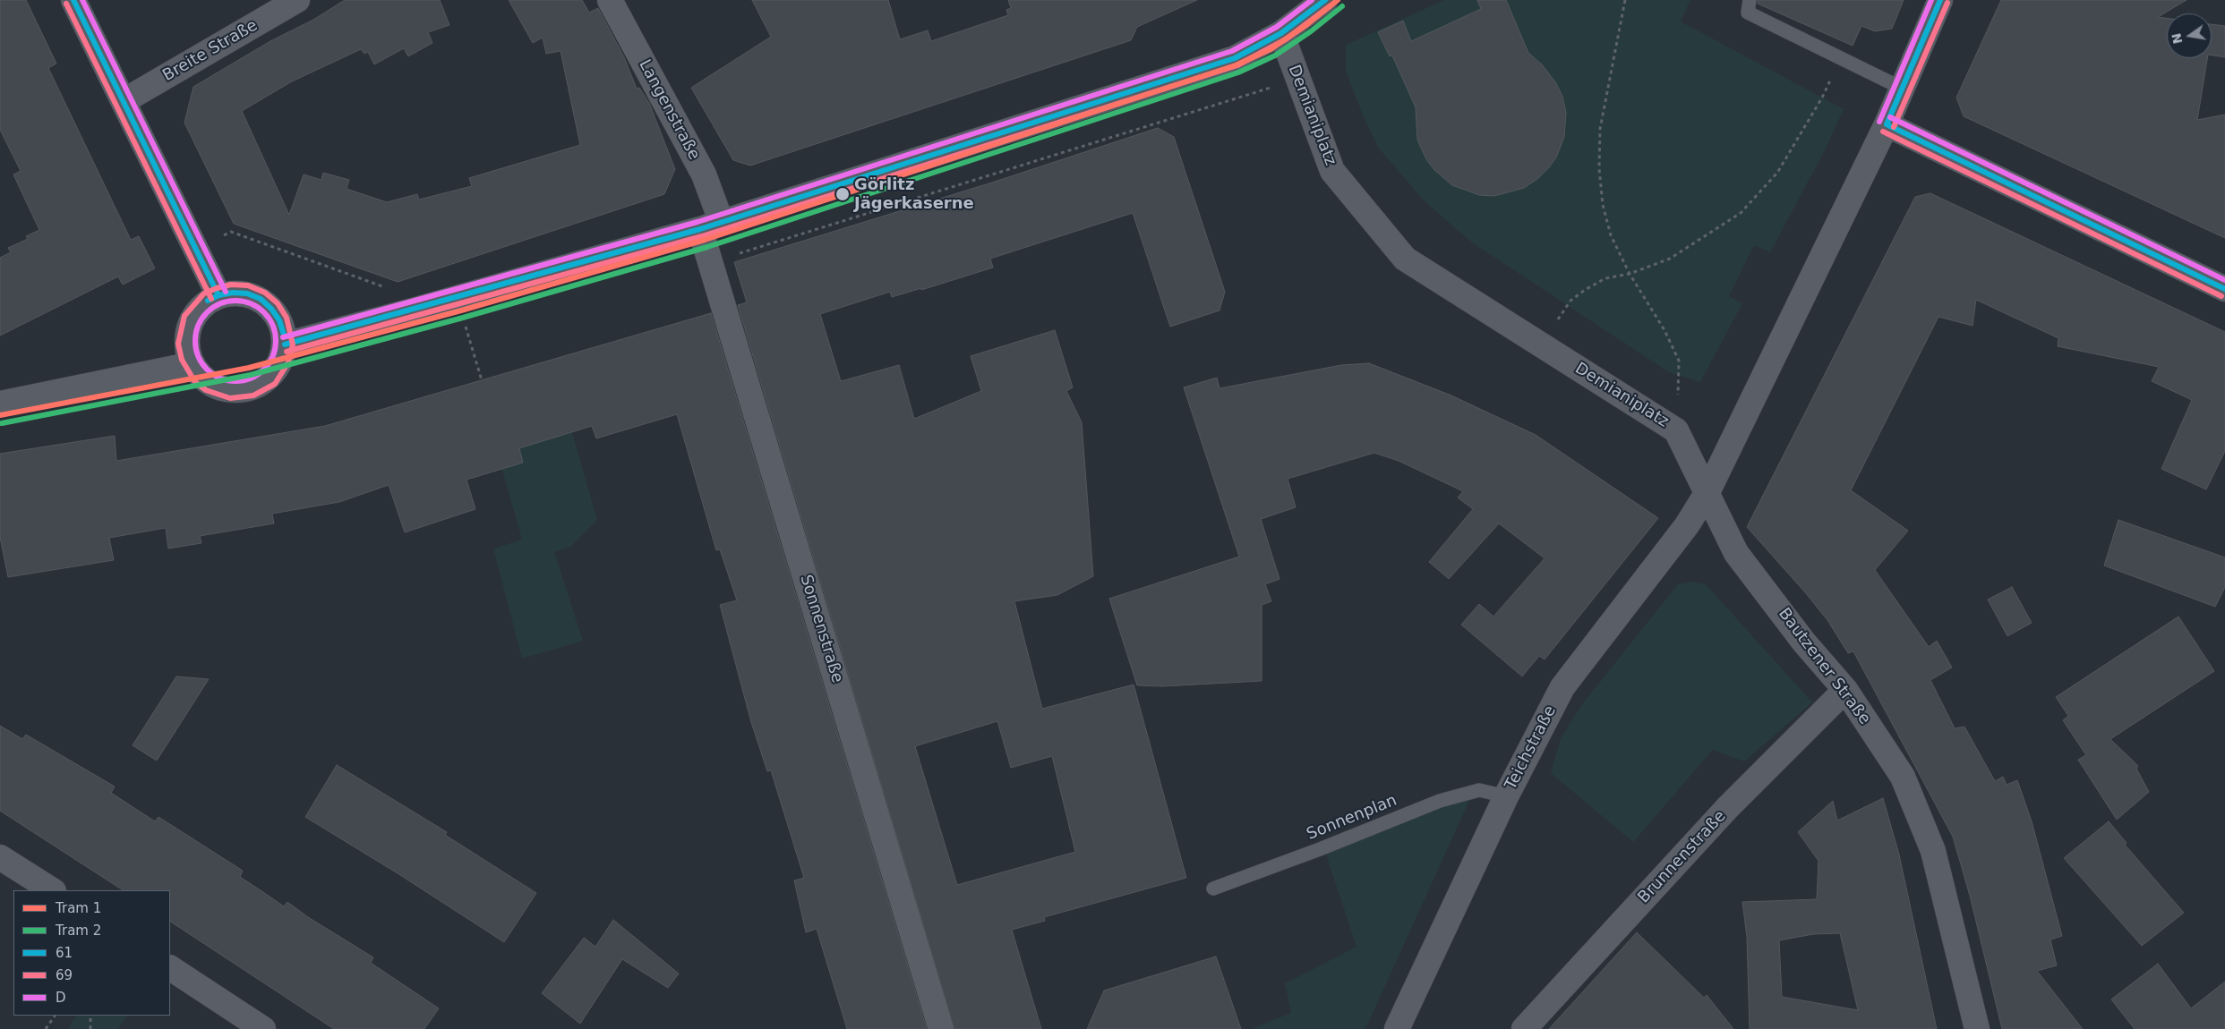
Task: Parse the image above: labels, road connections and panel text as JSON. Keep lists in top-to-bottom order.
{
  "streets": {
    "street": [
      "Breite Straße",
      "Langenstraße",
      "Demianiplatz",
      "Sonnenstraße",
      "Bautzener Straße",
      "Teichstraße",
      "Brunnenstraße"
    ],
    "lane": ["Sonnenplan"]
  },
  "crossings": [
    ["Langenstraße", "Sonnenstraße"],
    ["Demianiplatz", "Bautzener Straße"],
    ["Demianiplatz", "Teichstraße"],
    ["Bautzener Straße", "Teichstraße"],
    ["Bautzener Straße", "Brunnenstraße"],
    ["Teichstraße", "Sonnenplan"]
  ],
  "places": ["Görlitz Jägerkaserne"],
  "lines": [
    "tram line 1",
    "transit line 61",
    "transit line D",
    "transit line 69",
    "tram line 2"
  ],
  "legend": [
    "Tram 1",
    "Tram 2",
    "61",
    "69",
    "D"
  ],
  "north": "left"
}
